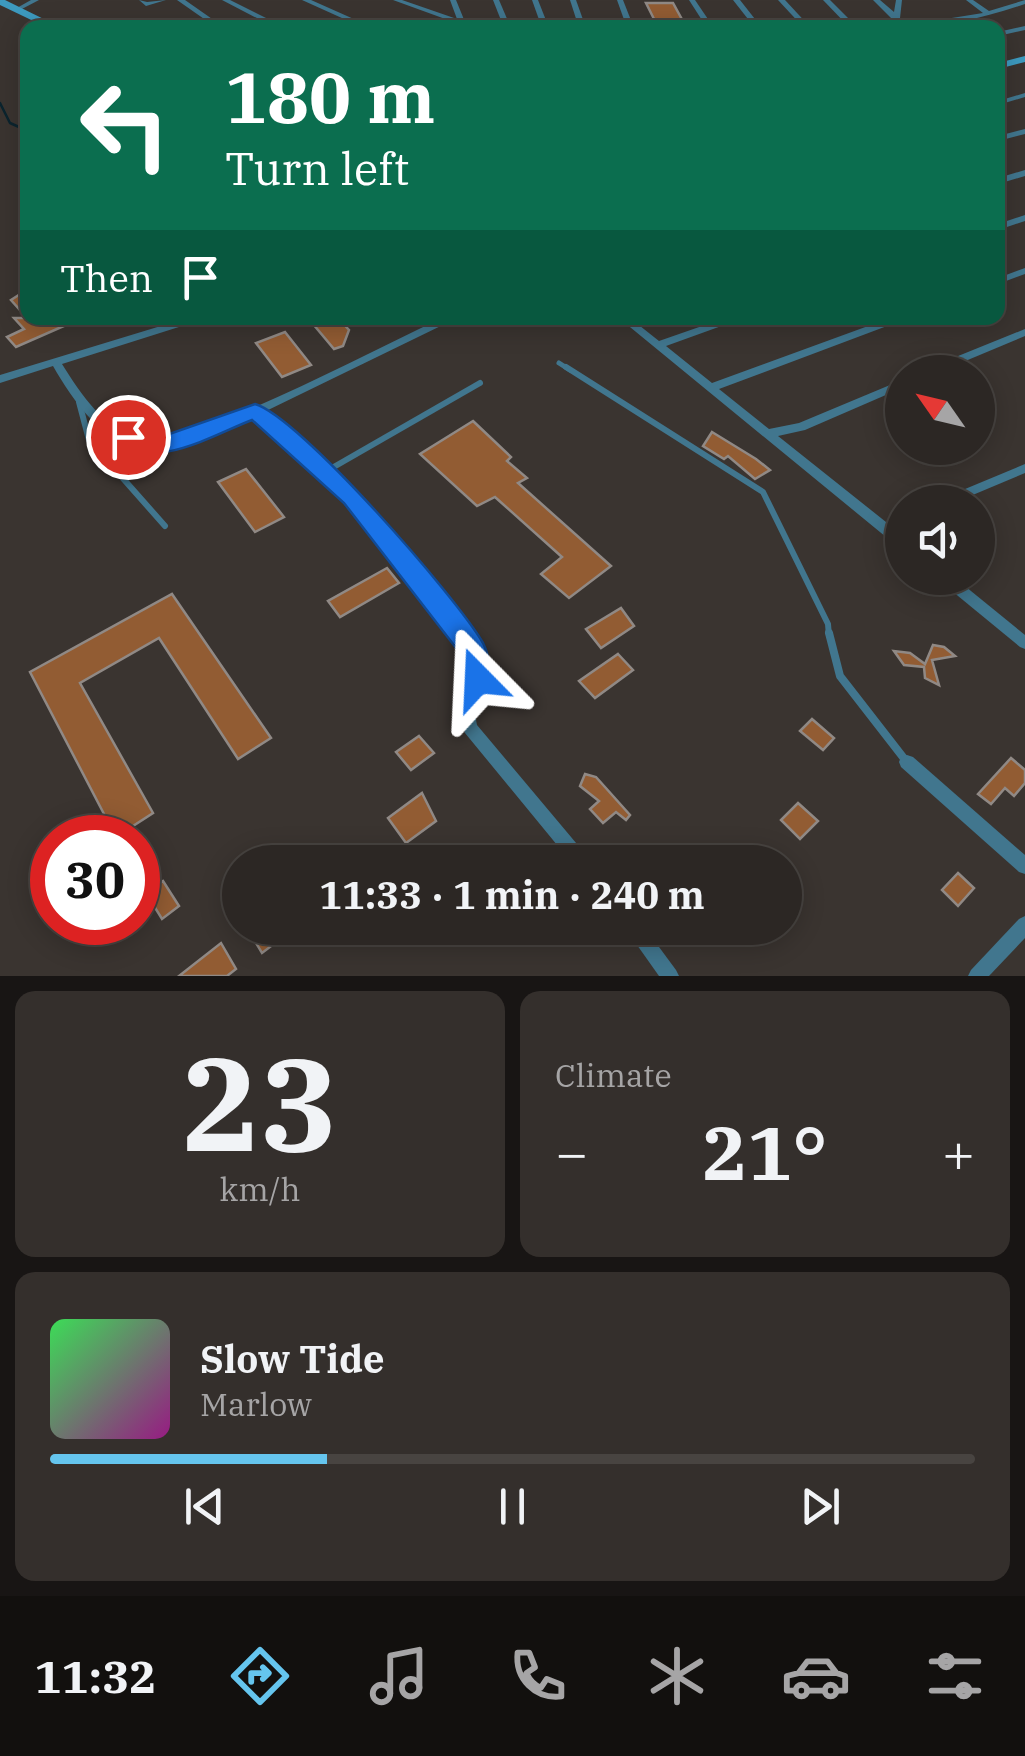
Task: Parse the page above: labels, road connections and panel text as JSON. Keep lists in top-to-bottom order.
{
  "north": "top left",
  "page": {
    "turn": ["180 m", "Turn left"],
    "then": "Then",
    "limit": "30",
    "trip": "11:33 · 1 min · 240 m",
    "tile": [
      ["23", "km/h"],
      "Climate"
    ],
    "heat": ["−", "21°", "+"],
    "song": ["Slow Tide", "Marlow"],
    "tabs": "11:32"
  }
}
